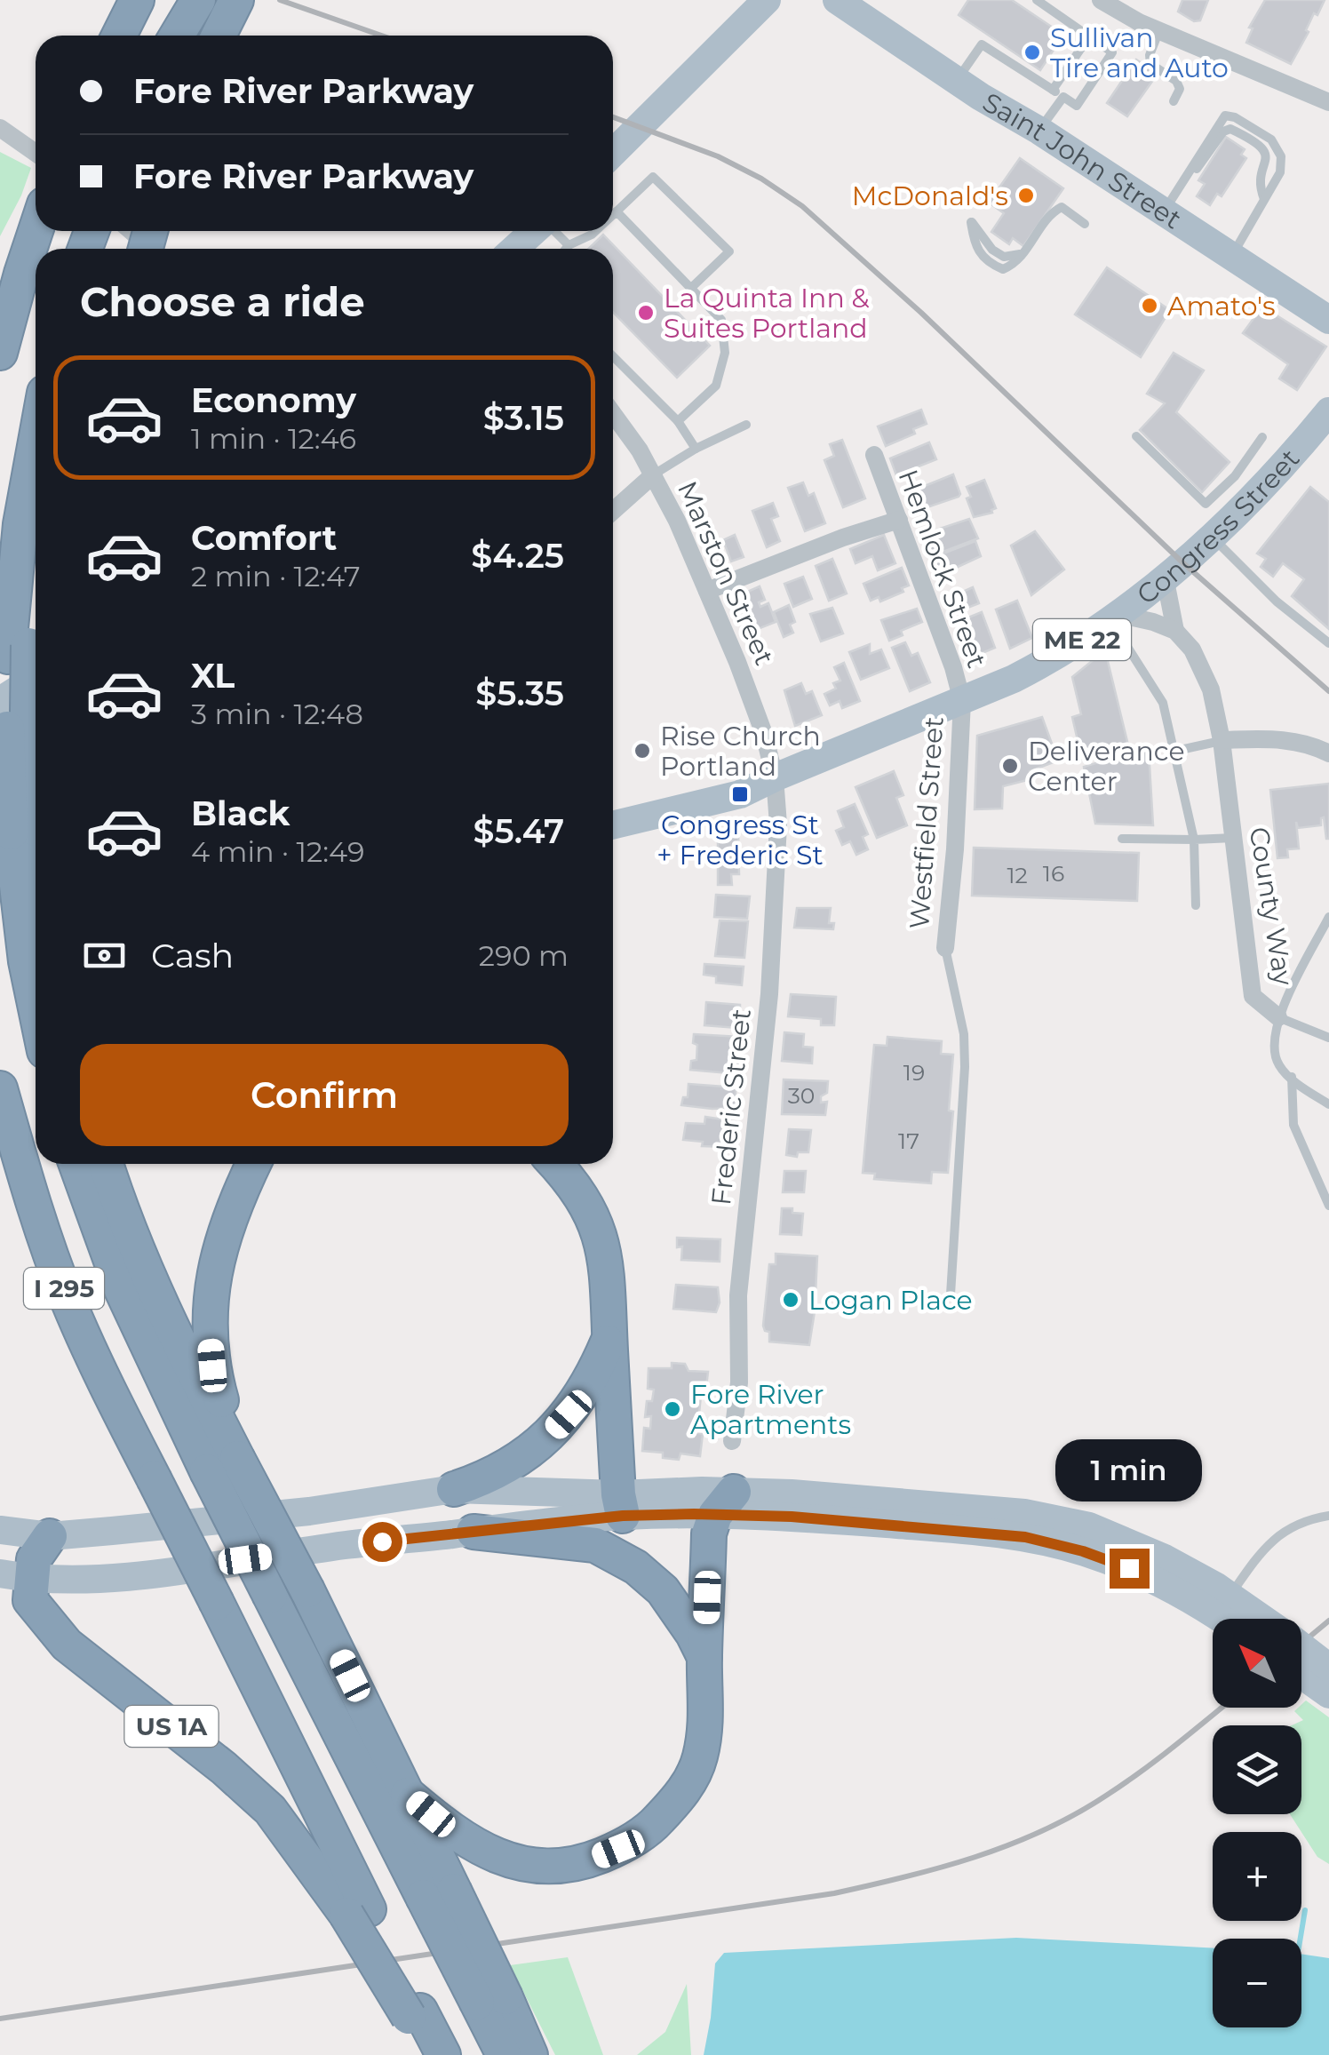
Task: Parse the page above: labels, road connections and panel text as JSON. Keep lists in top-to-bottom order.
{
  "streets": {
    "highway": ["I 295", "US 1A"],
    "main road": ["Saint John Street", "Congress Street", "ME 22"],
    "street": [
      "Hemlock Street",
      "Marston Street",
      "Westfield Street",
      "County Way",
      "Frederic Street"
    ]
  },
  "crossings": [
    ["Congress Street", "Hemlock Street"],
    ["Congress Street", "Marston Street"],
    ["Congress Street", "Westfield Street"],
    ["Congress Street", "County Way"],
    ["Congress Street", "Frederic Street"],
    ["Hemlock Street", "Westfield Street"],
    ["Marston Street", "Frederic Street"],
    ["I 295", "US 1A"]
  ],
  "places": {
    "other": [
      "Sullivan Tire and Auto",
      "McDonald's",
      "Amato's",
      "La Quinta Inn & Suites Portland",
      "Rise Church Portland",
      "Deliverance Center",
      "Logan Place",
      "Fore River Apartments"
    ],
    "transit": ["Congress St + Frederic St"]
  },
  "house_numbers": [
    "16",
    "12",
    "19",
    "30",
    "17"
  ],
  "north": "top left",
  "page": {
    "banner": ["Fore River Parkway", "Fore River Parkway"],
    "heading": "Choose a ride",
    "list": [
      {
        "name": "Economy",
        "note": "1 min · 12:46",
        "value": "$3.15"
      },
      {
        "name": "Comfort",
        "note": "2 min · 12:47",
        "value": "$4.25"
      },
      {
        "name": "XL",
        "note": "3 min · 12:48",
        "value": "$5.35"
      },
      {
        "name": "Black",
        "note": "4 min · 12:49",
        "value": "$5.47"
      }
    ],
    "pay": ["Cash", "290 m"],
    "buttons": "Confirm",
    "bubble": "1 min",
    "map_buttons": ["+", "−"]
  }
}
